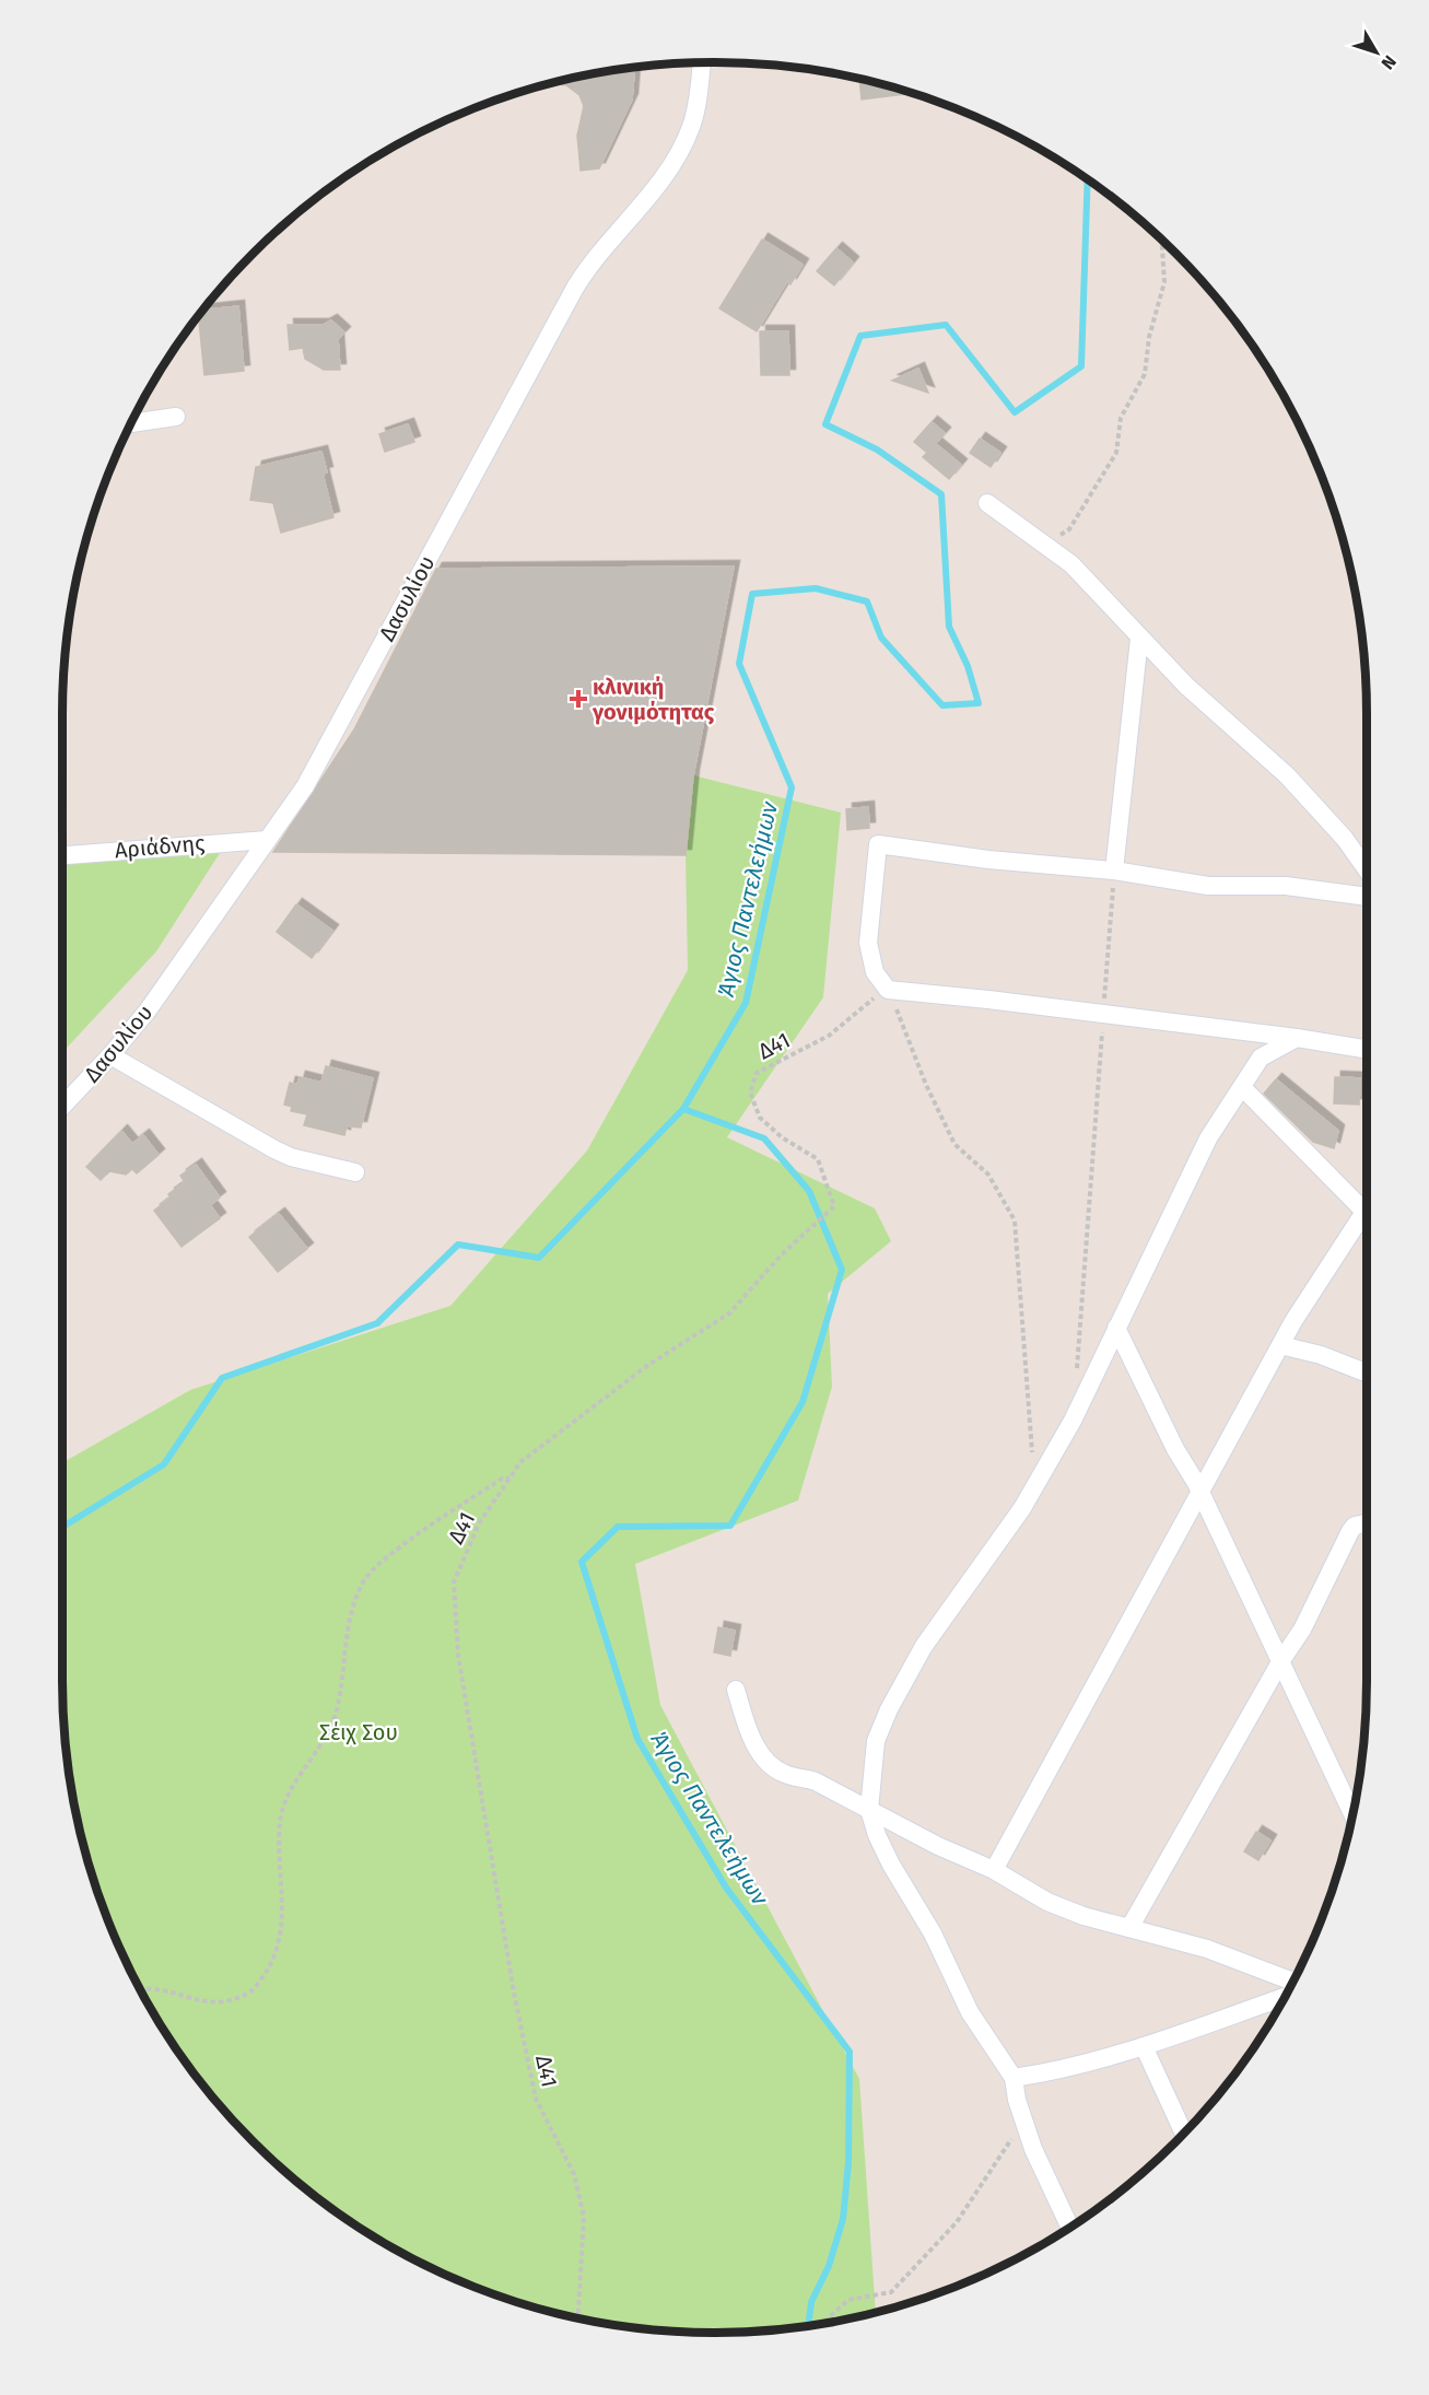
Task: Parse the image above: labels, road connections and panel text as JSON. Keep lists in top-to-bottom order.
{
  "streets": {
    "street": ["Δασυλίου", "Αριάδνης"],
    "path": ["Δ41"]
  },
  "crossings": [
    ["Δασυλίου", "Αριάδνης"]
  ],
  "water": ["Άγιος Παντελεήμων"],
  "parks": ["Σέιχ Σου"],
  "places": {
    "health": ["κλινική γονιμότητας"]
  },
  "north": "bottom right"
}
